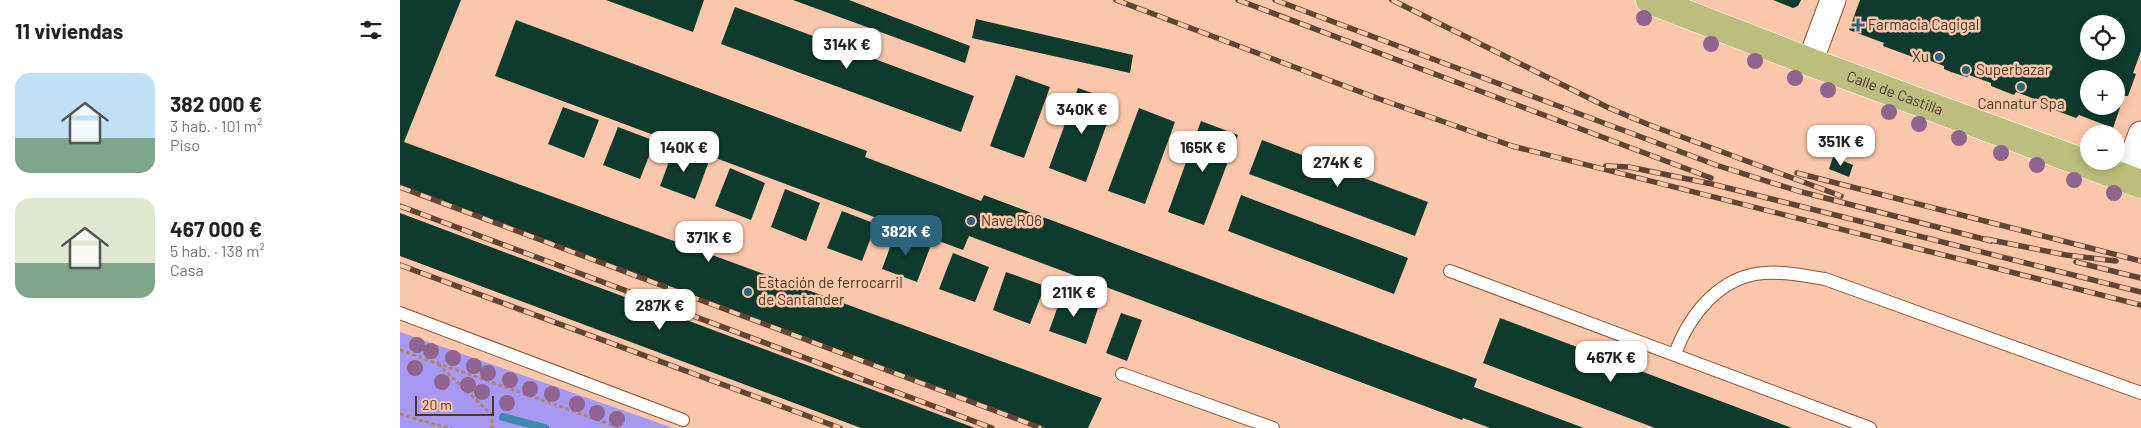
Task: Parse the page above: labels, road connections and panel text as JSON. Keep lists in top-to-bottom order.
{
  "streets": {
    "main road": ["Calle de Castilla"]
  },
  "places": {
    "health": ["Farmacia Cagigal"],
    "other": [
      "Xu",
      "Superbazar",
      "Cannatur Spa",
      "Nave R06",
      "Estación de ferrocarril de Santander"
    ]
  },
  "scale_bar": "20 m",
  "page": {
    "heading": "11 viviendas",
    "map_buttons": ["+", "−"],
    "price": [
      "314K €",
      "340K €",
      "351K €",
      "140K €",
      "165K €",
      "274K €",
      "382K €",
      "371K €",
      "211K €",
      "287K €",
      "467K €"
    ],
    "list": [
      {
        "name": "382 000 €",
        "note": "3 hab. · 101 m² · Piso"
      },
      {
        "name": "467 000 €",
        "note": "5 hab. · 138 m² · Casa"
      }
    ],
    "scale": "20 m"
  }
}
